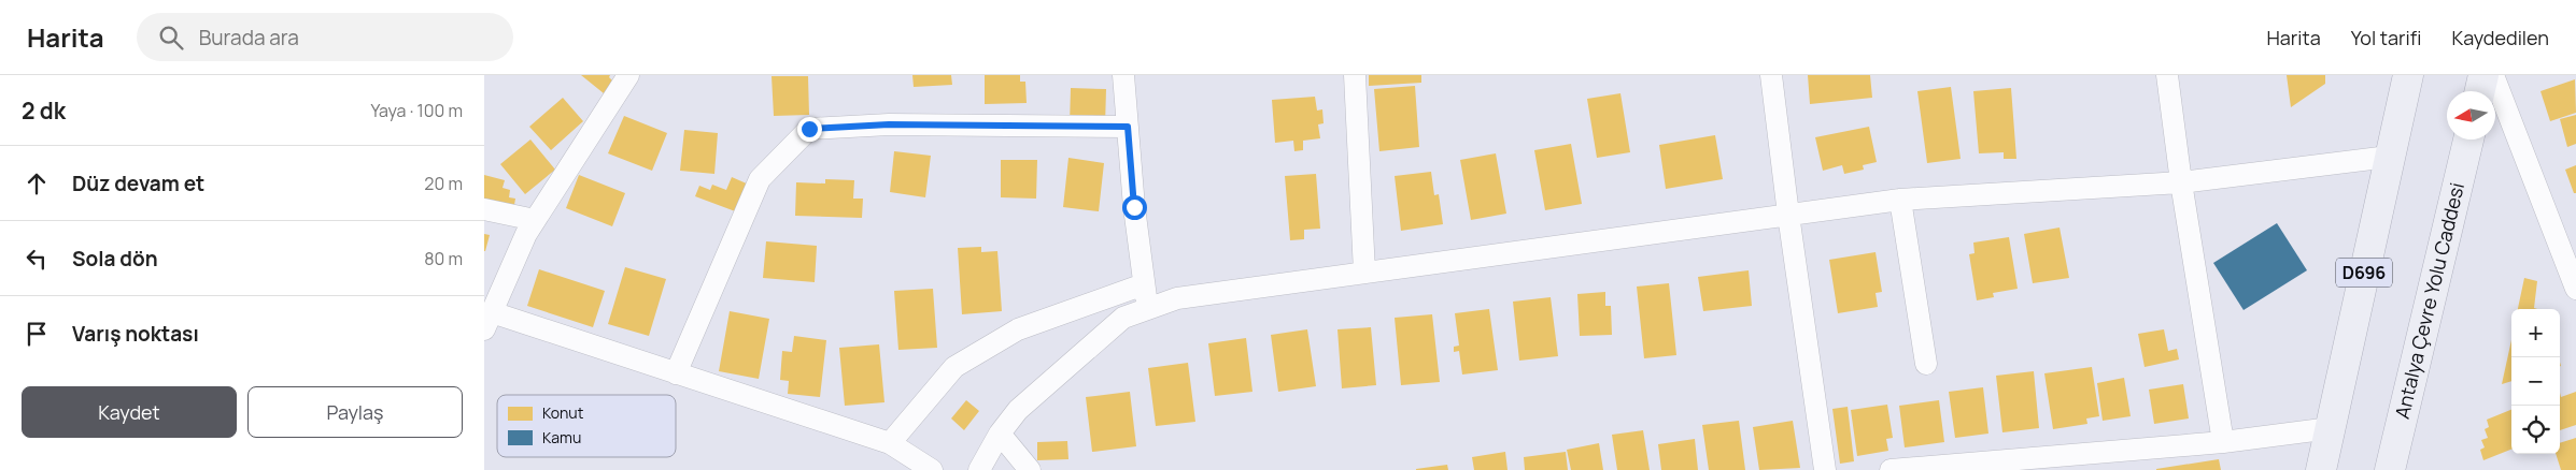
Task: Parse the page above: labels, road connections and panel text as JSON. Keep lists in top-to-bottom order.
{
  "streets": {
    "highway": ["D696", "Antalya Çevre Yolu Caddesi"]
  },
  "legend": ["Konut", "Kamu"],
  "north": "left",
  "page": {
    "header": "Harita",
    "search": "Burada ara",
    "nav": ["Harita", "Yol tarifi", "Kaydedilen"],
    "heading": ["2 dk", "Yaya · 100 m"],
    "list": [
      ["Düz devam et", "20 m"],
      ["Sola dön", "80 m"],
      "Varış noktası"
    ],
    "map_buttons": ["+", "−"],
    "buttons": ["Kaydet", "Paylaş"]
  }
}
